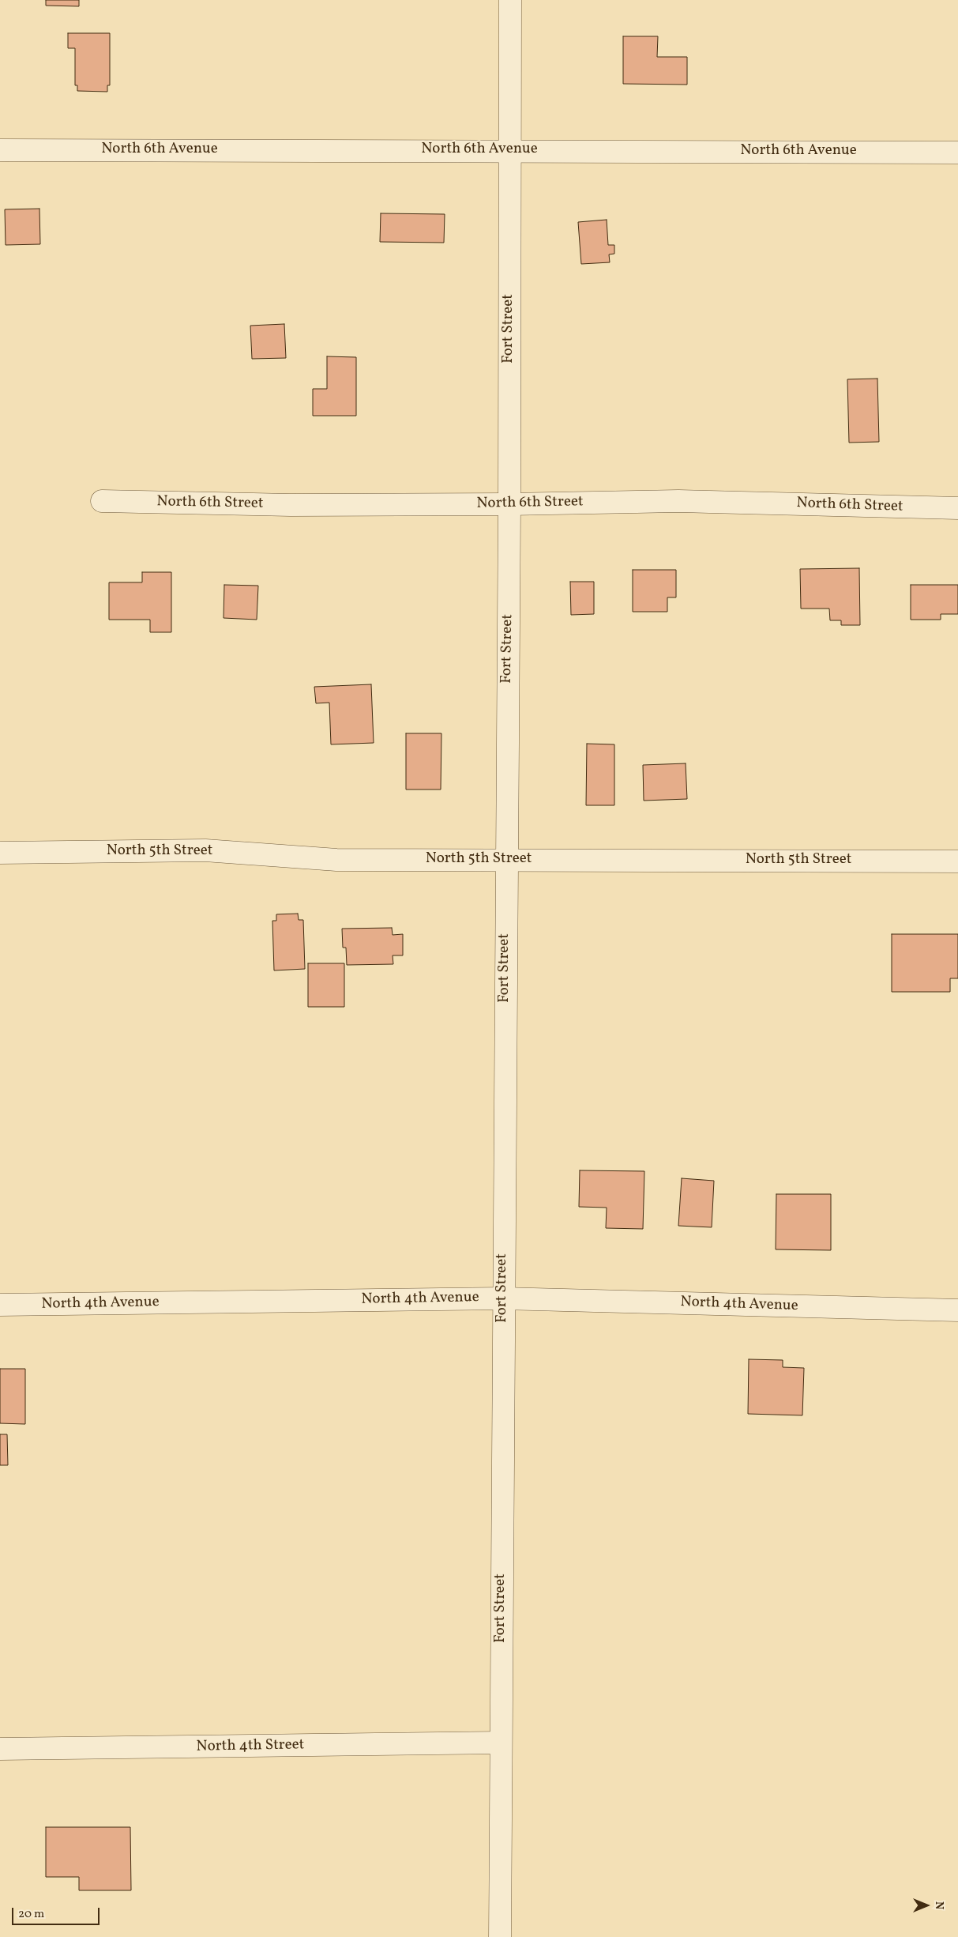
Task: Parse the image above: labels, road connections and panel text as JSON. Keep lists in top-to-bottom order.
{
  "streets": {
    "street": [
      "North 6th Avenue",
      "Fort Street",
      "North 6th Street",
      "North 5th Street",
      "North 4th Avenue",
      "North 4th Street"
    ]
  },
  "crossings": [
    ["North 6th Avenue", "Fort Street"],
    ["Fort Street", "North 6th Street"],
    ["Fort Street", "North 5th Street"],
    ["Fort Street", "North 4th Avenue"],
    ["Fort Street", "North 4th Street"]
  ],
  "scale_bar": "20 m",
  "north": "right"
}
